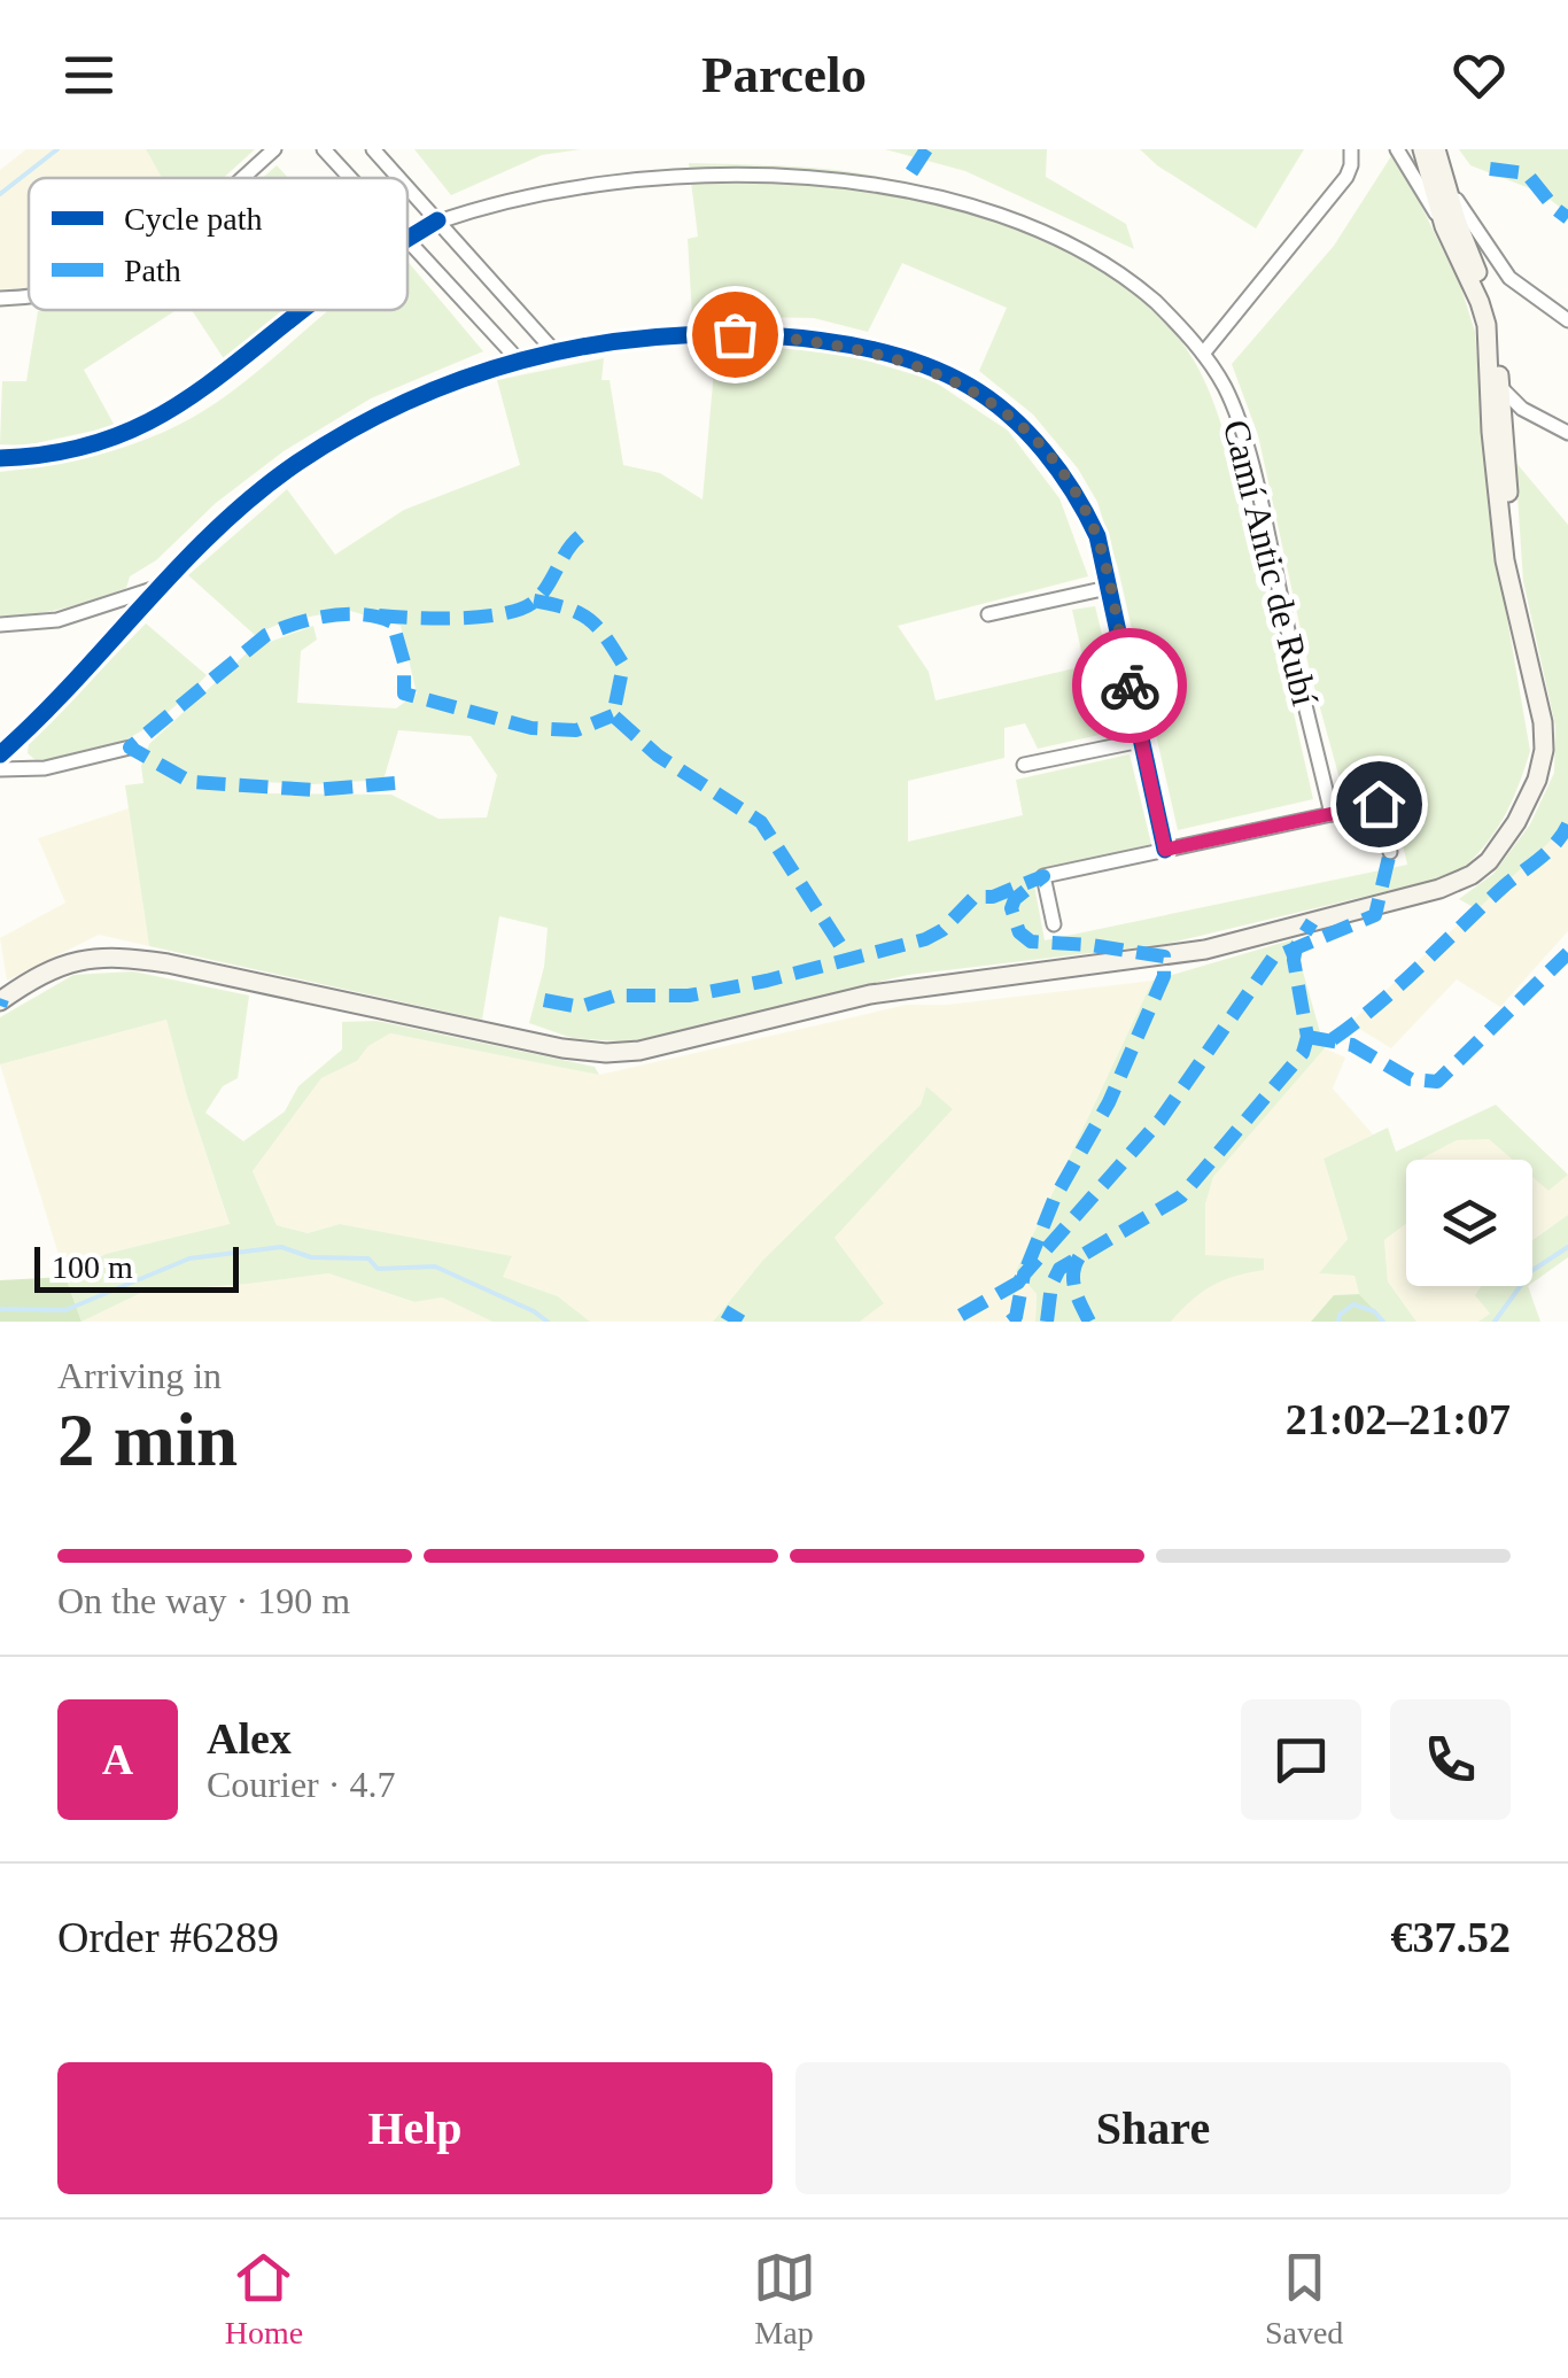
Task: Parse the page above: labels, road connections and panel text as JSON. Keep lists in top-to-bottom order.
{
  "streets": {
    "street": ["Camí Antic de Rubí"]
  },
  "legend": ["Cycle path", "Path"],
  "scale_bar": "100 m",
  "page": {
    "header": "Parcelo",
    "scale": "100 m",
    "heading": ["2 min", "Arriving in", "21:02–21:07"],
    "panel": [
      "Alex",
      "Courier · 4.7",
      "Order #6289",
      "€37.52"
    ],
    "bar": "On the way · 190 m",
    "round": "A",
    "buttons": ["Help", "Share"],
    "tabs": ["Home", "Map", "Saved"]
  }
}
